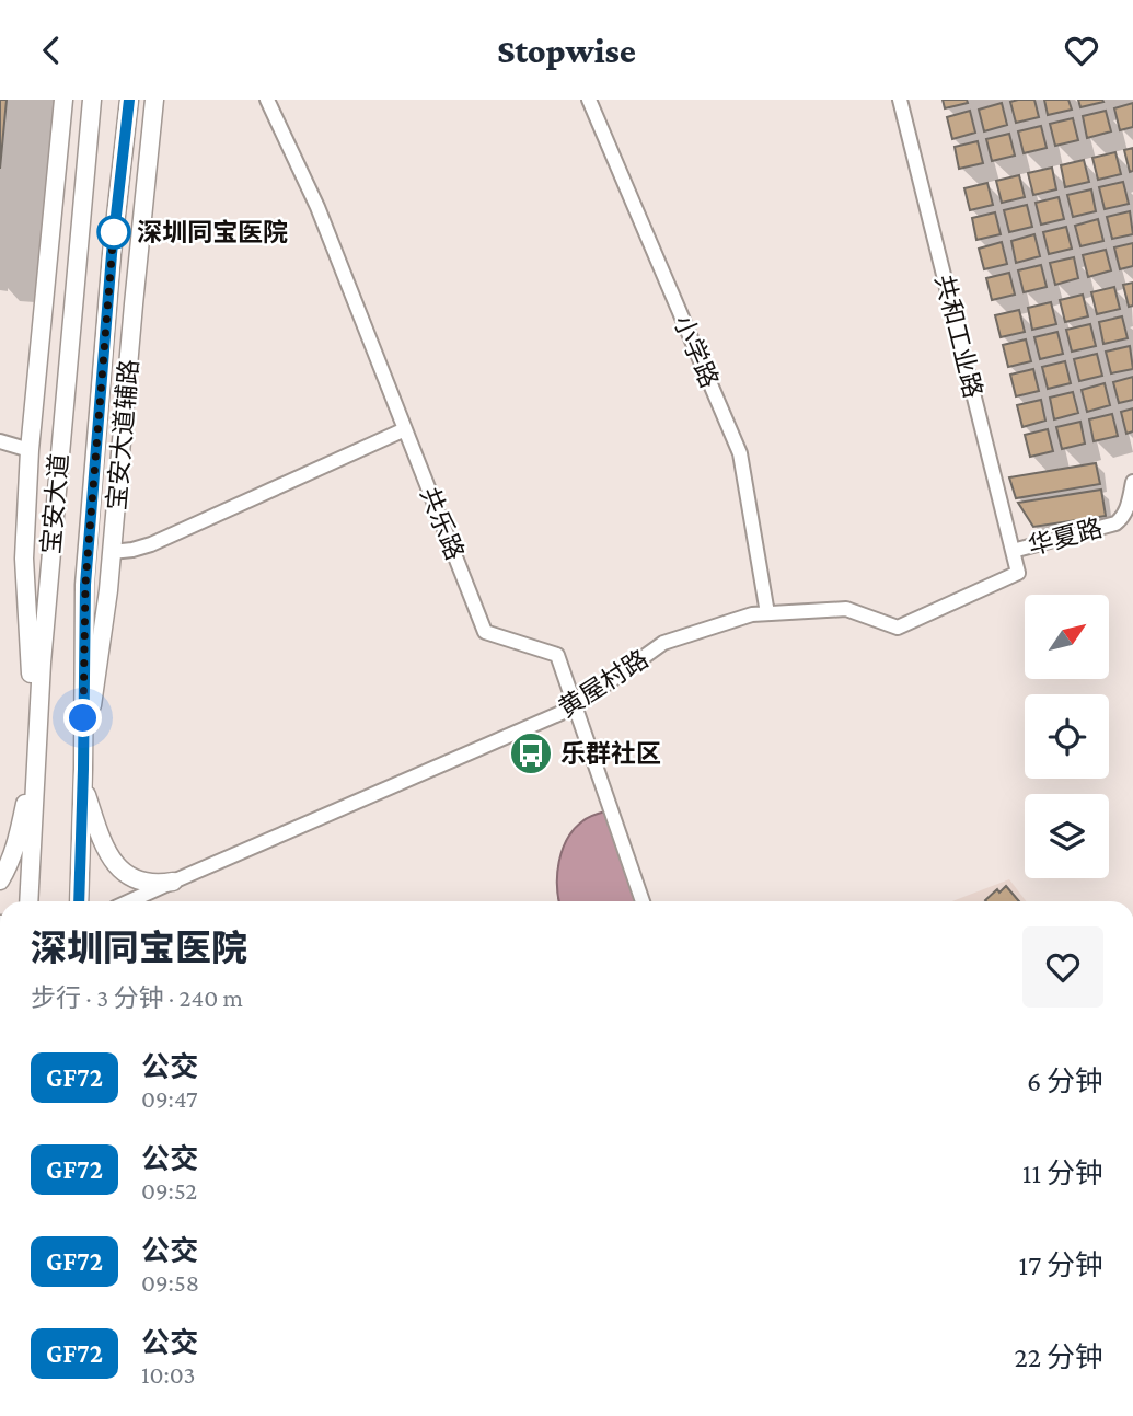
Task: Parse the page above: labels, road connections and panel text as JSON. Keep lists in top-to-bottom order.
{
  "streets": {
    "main road": ["宝安大道辅路", "宝安大道"],
    "street": [
      "共和工业路",
      "小学路",
      "共乐路",
      "华夏路",
      "黄屋村路"
    ]
  },
  "crossings": [
    ["共和工业路", "华夏路"],
    ["共和工业路", "黄屋村路"],
    ["小学路", "黄屋村路"],
    ["宝安大道辅路", "宝安大道"],
    ["共乐路", "黄屋村路"]
  ],
  "places": {
    "other": ["深圳同宝医院"],
    "bus stop": ["乐群社区"]
  },
  "lines": ["bus line GF72"],
  "north": "top right",
  "page": {
    "header": "Stopwise",
    "heading": ["深圳同宝医院", "步行 · 3 分钟 · 240 m"],
    "list": [
      {
        "mark": "GF72",
        "name": "公交",
        "note": "09:47",
        "value": "6 分钟"
      },
      {
        "mark": "GF72",
        "name": "公交",
        "note": "09:52",
        "value": "11 分钟"
      },
      {
        "mark": "GF72",
        "name": "公交",
        "note": "09:58",
        "value": "17 分钟"
      },
      {
        "mark": "GF72",
        "name": "公交",
        "note": "10:03",
        "value": "22 分钟"
      }
    ]
  }
}
